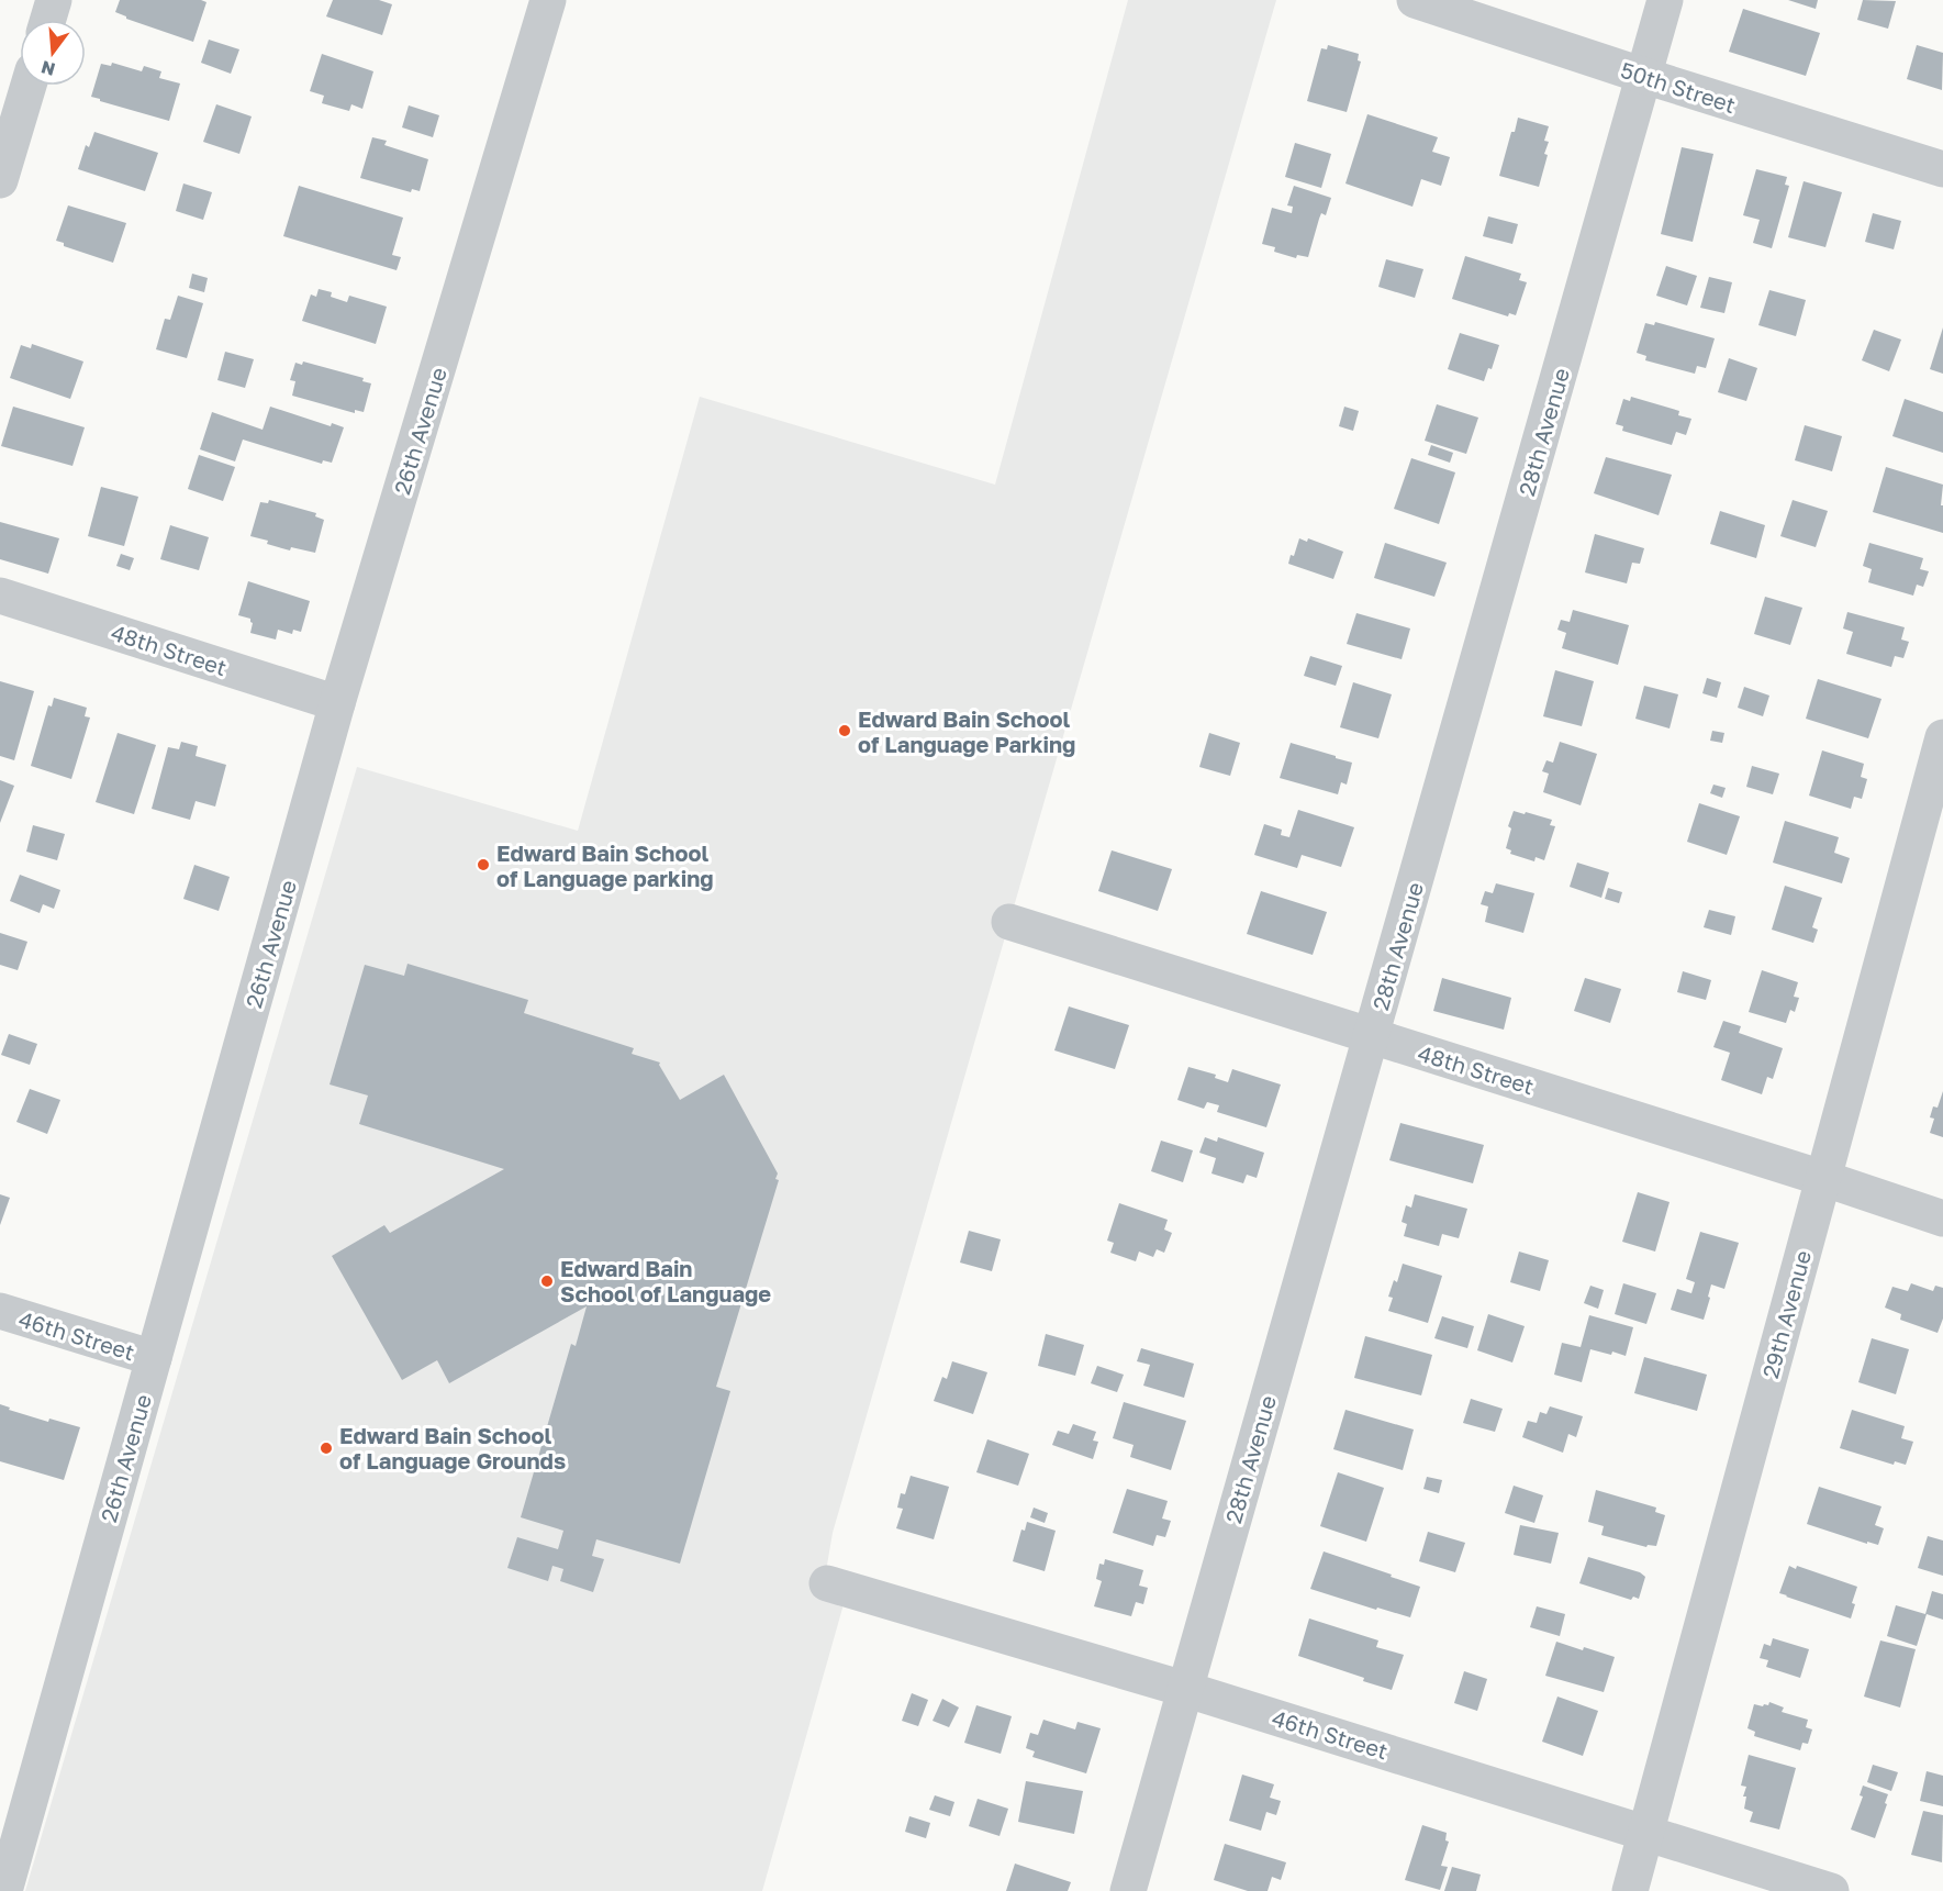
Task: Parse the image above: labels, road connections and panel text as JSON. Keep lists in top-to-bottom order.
{
  "streets": {
    "street": [
      "50th Street",
      "26th Avenue",
      "28th Avenue",
      "48th Street",
      "29th Avenue",
      "46th Street"
    ]
  },
  "crossings": [
    ["50th Street", "28th Avenue"],
    ["26th Avenue", "48th Street"],
    ["26th Avenue", "46th Street"],
    ["28th Avenue", "48th Street"],
    ["28th Avenue", "46th Street"],
    ["48th Street", "29th Avenue"],
    ["29th Avenue", "46th Street"]
  ],
  "places": [
    "Edward Bain School of Language Parking",
    "Edward Bain School of Language parking",
    "Edward Bain School of Language",
    "Edward Bain School of Language Grounds"
  ],
  "north": "bottom"
}
